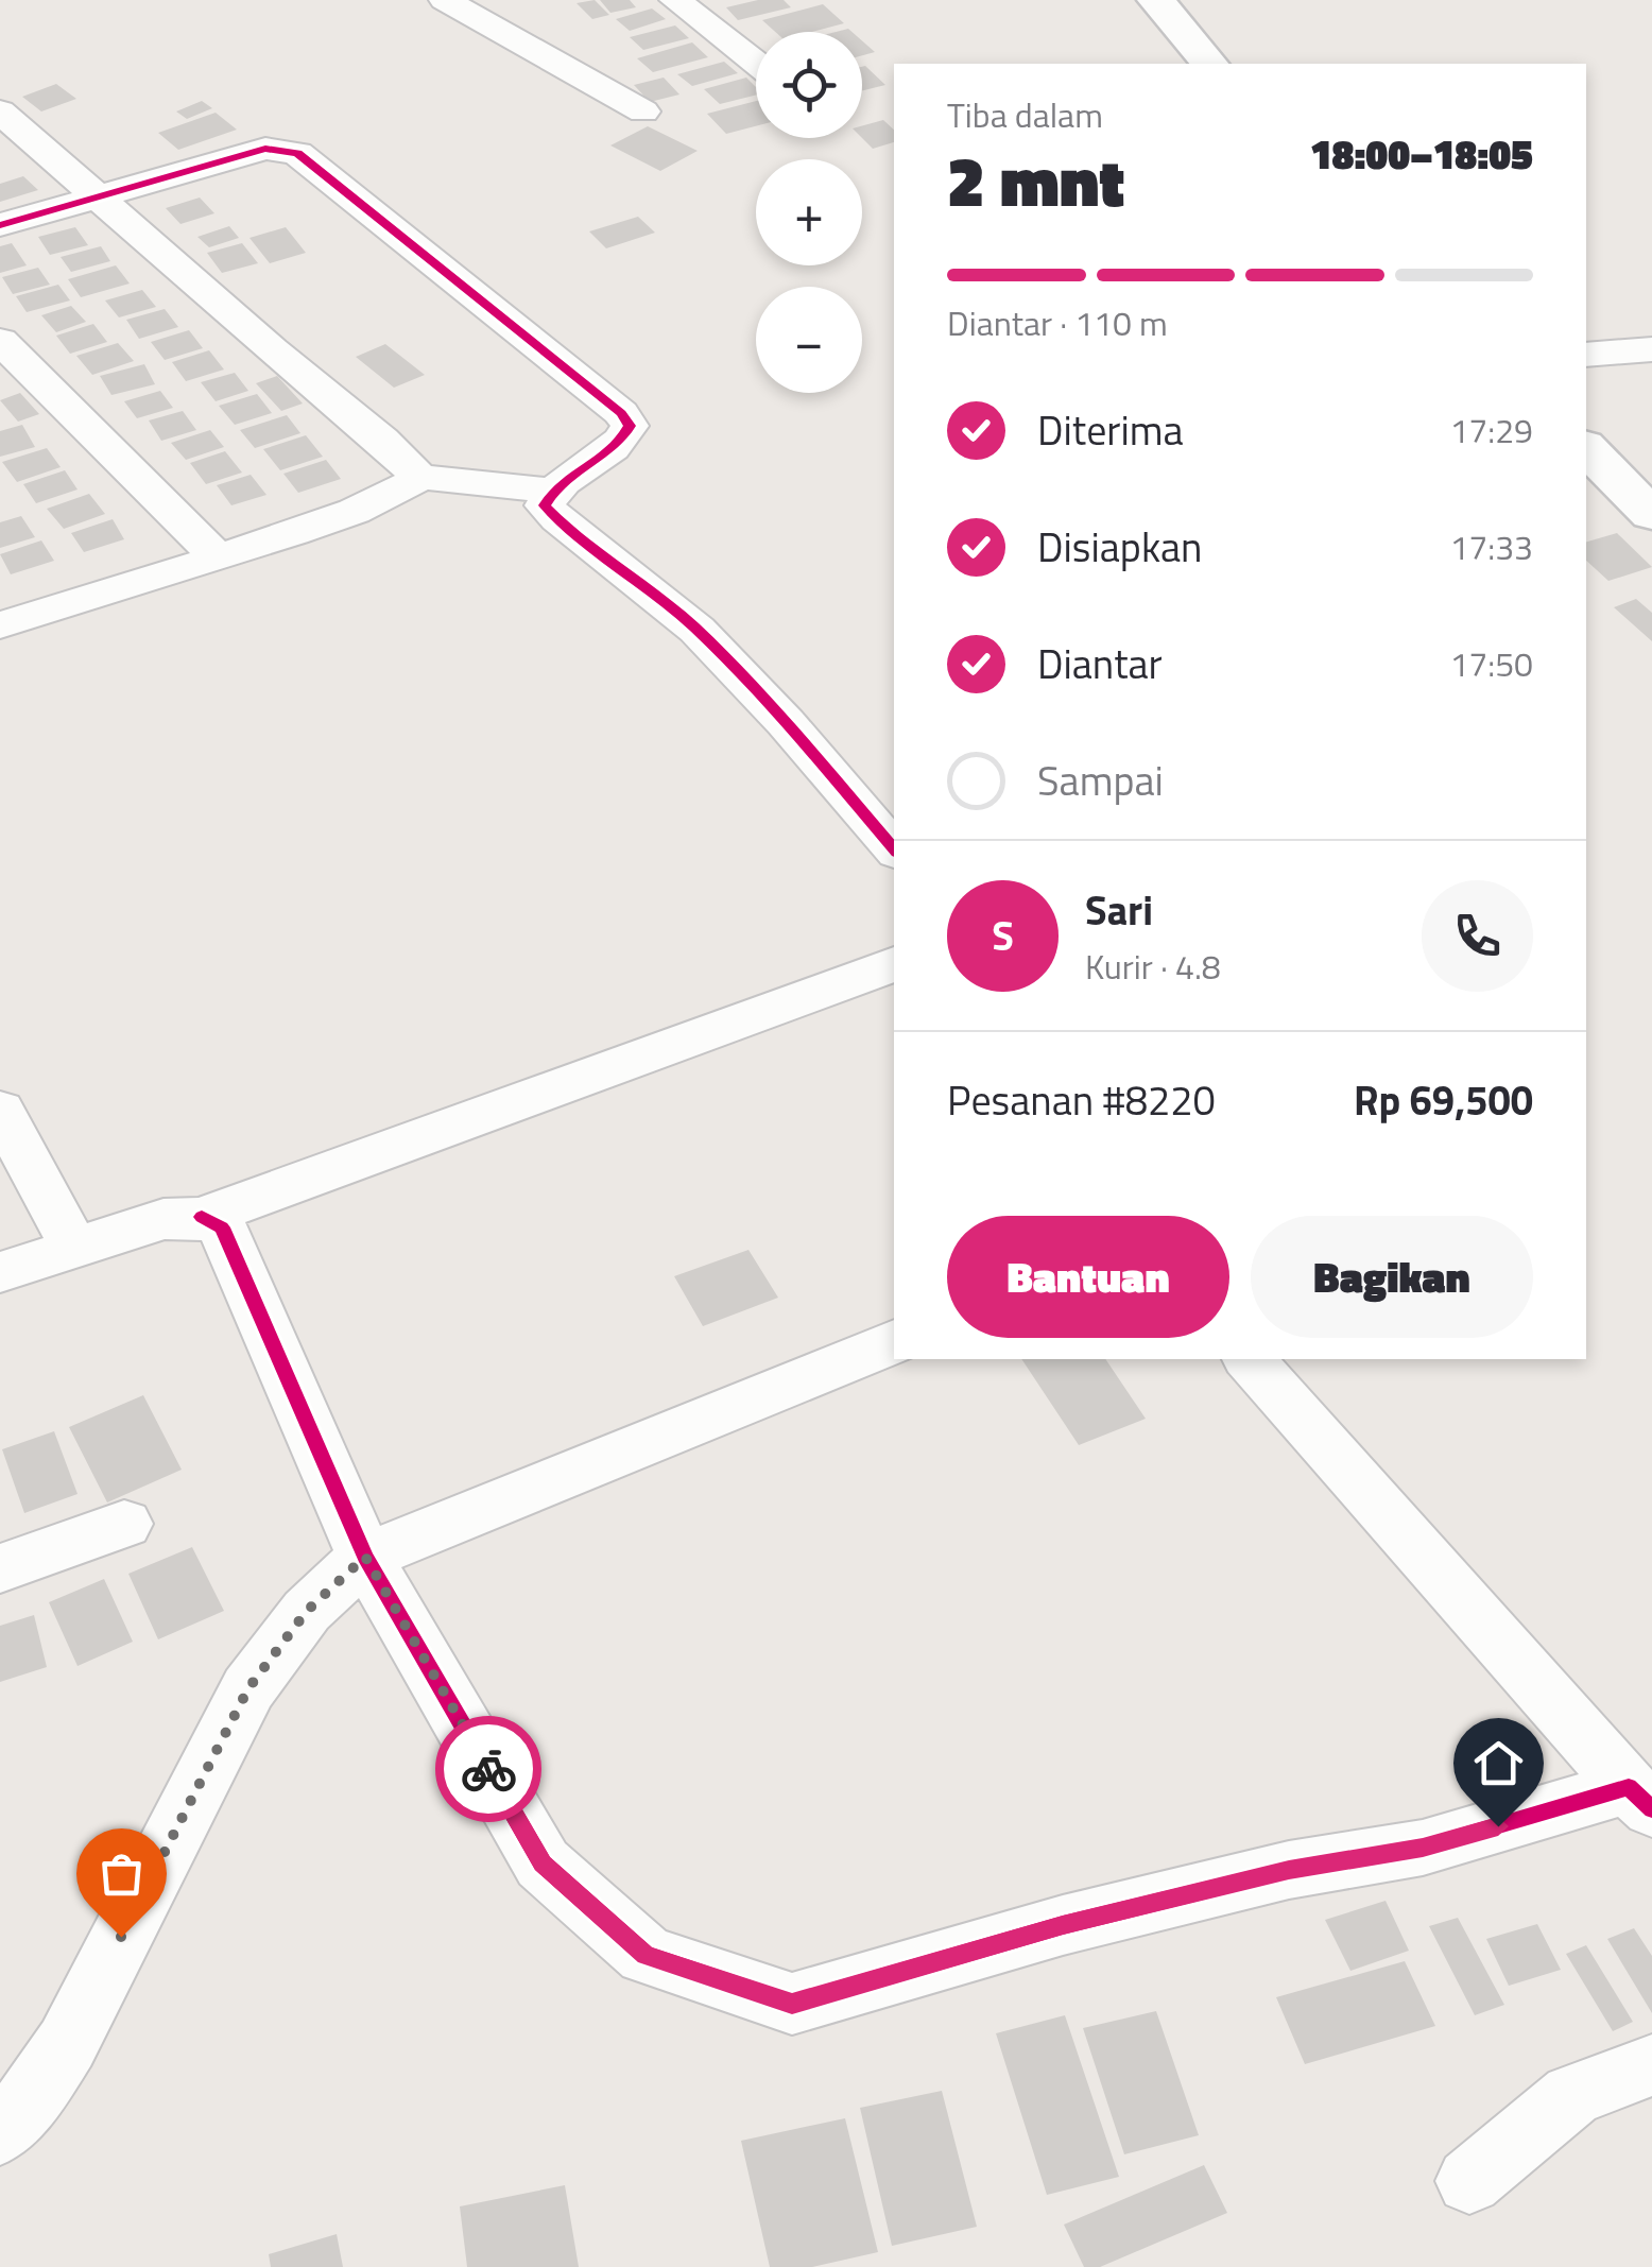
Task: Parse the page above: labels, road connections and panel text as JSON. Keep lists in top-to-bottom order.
{
  "page": {
    "map_buttons": ["+", "−"],
    "heading": ["2 mnt", "Tiba dalam", "18:00–18:05"],
    "panel": [
      "Sari",
      "Kurir · 4.8",
      "Pesanan #8220",
      "Rp 69,500"
    ],
    "bar": "Diantar · 110 m",
    "list": [
      ["Diterima", "17:29"],
      ["Disiapkan", "17:33"],
      ["Diantar", "17:50"],
      "Sampai"
    ],
    "round": "S",
    "buttons": ["Bantuan", "Bagikan"]
  }
}
